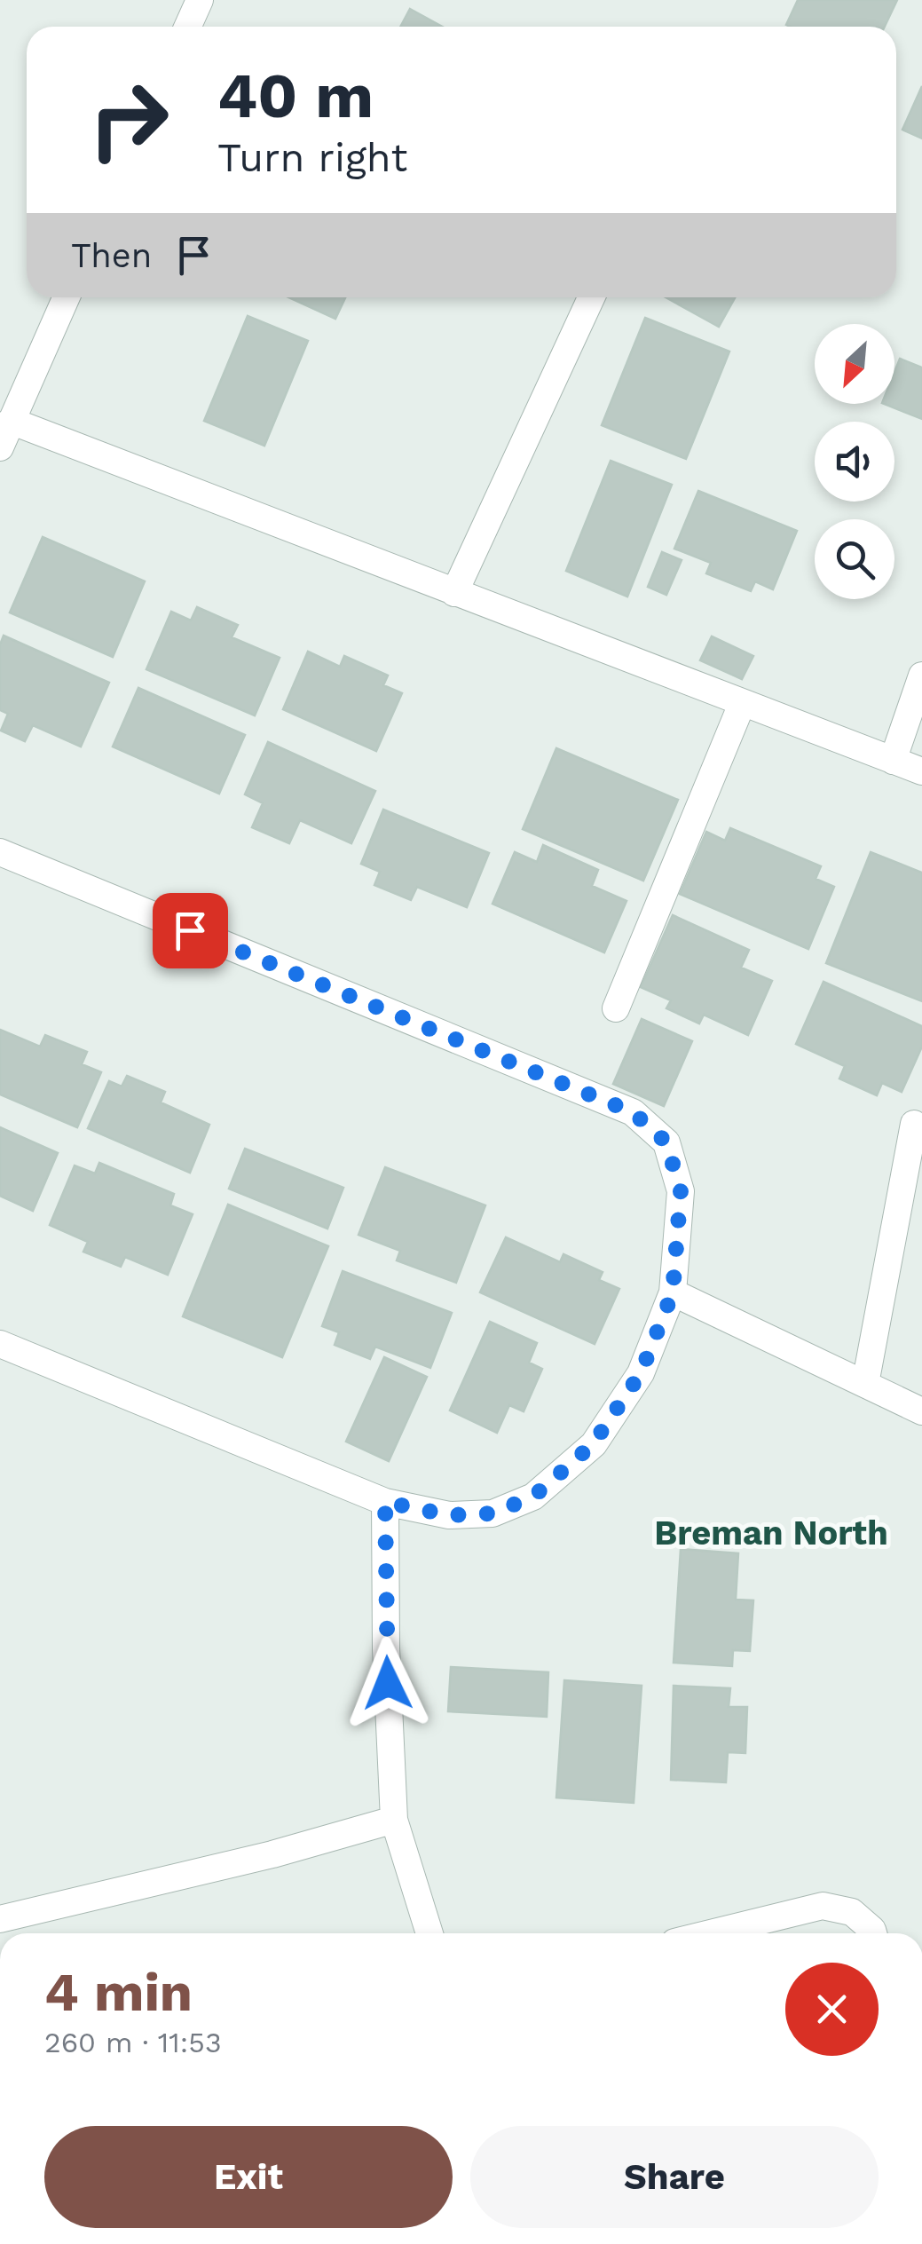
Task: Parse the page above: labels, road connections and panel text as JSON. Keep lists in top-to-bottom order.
{
  "districts": ["Breman North"],
  "north": "bottom left",
  "page": {
    "turn": ["40 m", "Turn right"],
    "then": "Then",
    "heading": ["4 min", "260 m · 11:53"],
    "buttons": ["Exit", "Share"]
  }
}
